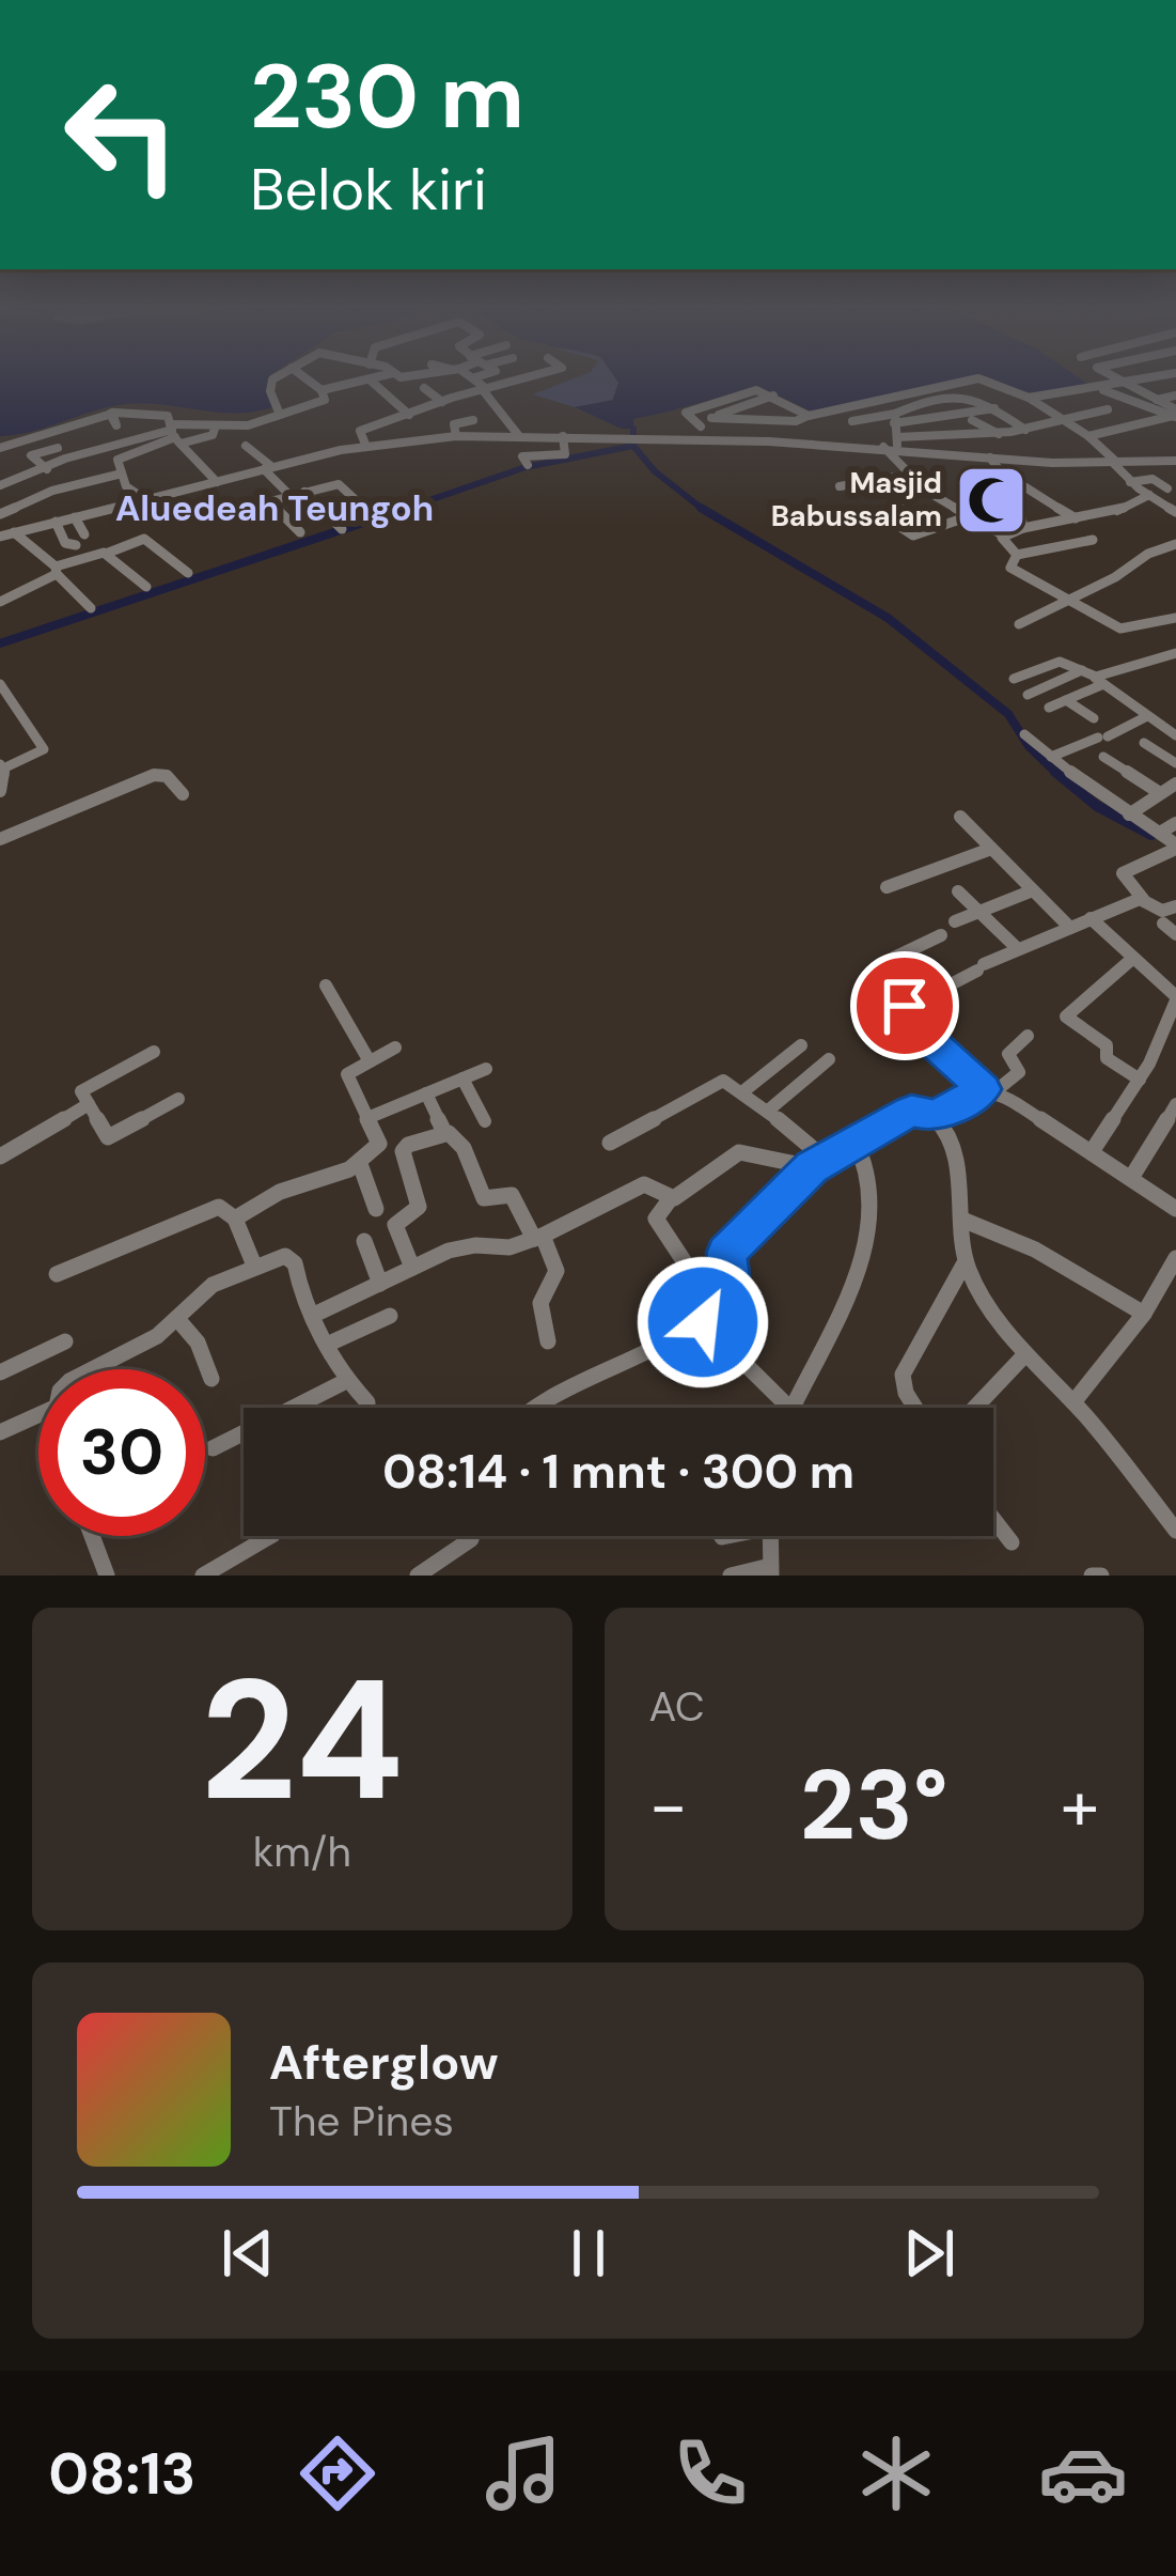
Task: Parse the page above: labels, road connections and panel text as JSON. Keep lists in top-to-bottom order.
{
  "districts": ["Aluedeah Teungoh"],
  "places": {
    "mosque": ["Masjid Babussalam"]
  },
  "page": {
    "turn": ["230 m", "Belok kiri"],
    "limit": "30",
    "trip": "08:14 · 1 mnt · 300 m",
    "tile": [
      ["24", "km/h"],
      "AC"
    ],
    "heat": ["−", "23°", "+"],
    "song": ["Afterglow", "The Pines"],
    "tabs": "08:13"
  }
}
